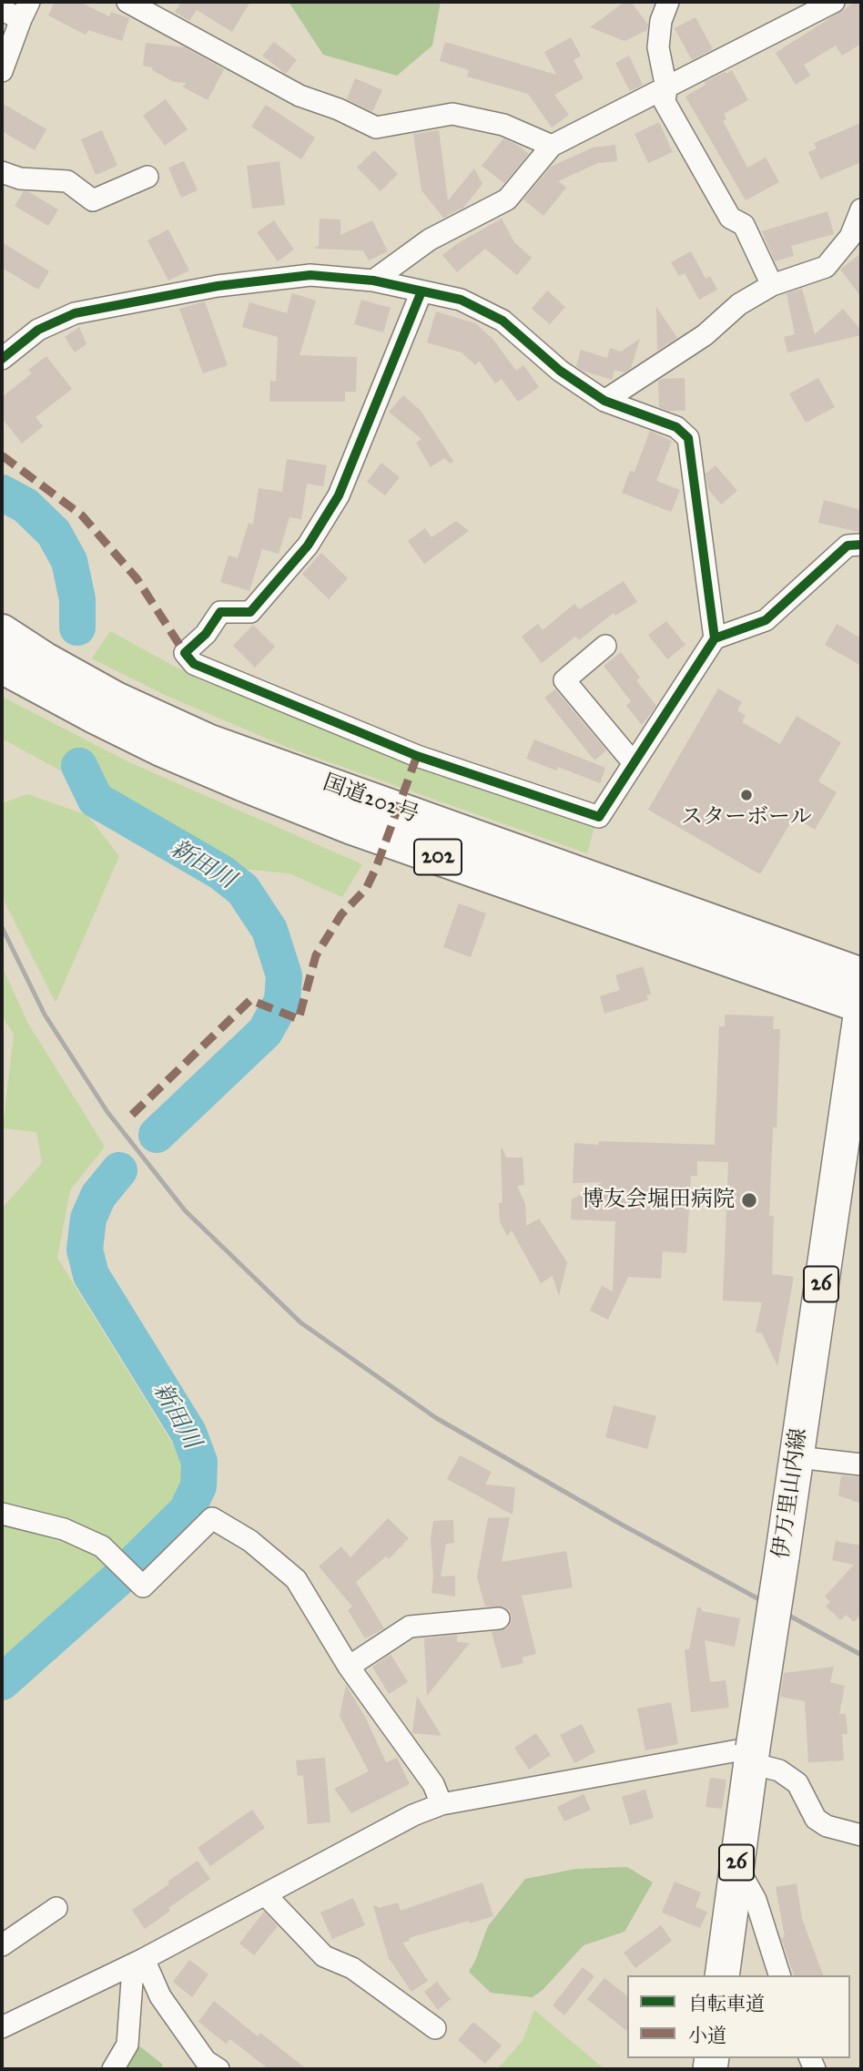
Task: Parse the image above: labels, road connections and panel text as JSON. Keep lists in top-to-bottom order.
{
  "streets": {
    "highway": ["国道202号", "202"],
    "main road": ["26", "伊万里山内線"]
  },
  "crossings": [
    ["国道202号", "伊万里山内線"]
  ],
  "water": ["新田川"],
  "places": ["スターボール", "博友会堀田病院"],
  "legend": ["自転車道", "小道"]
}
